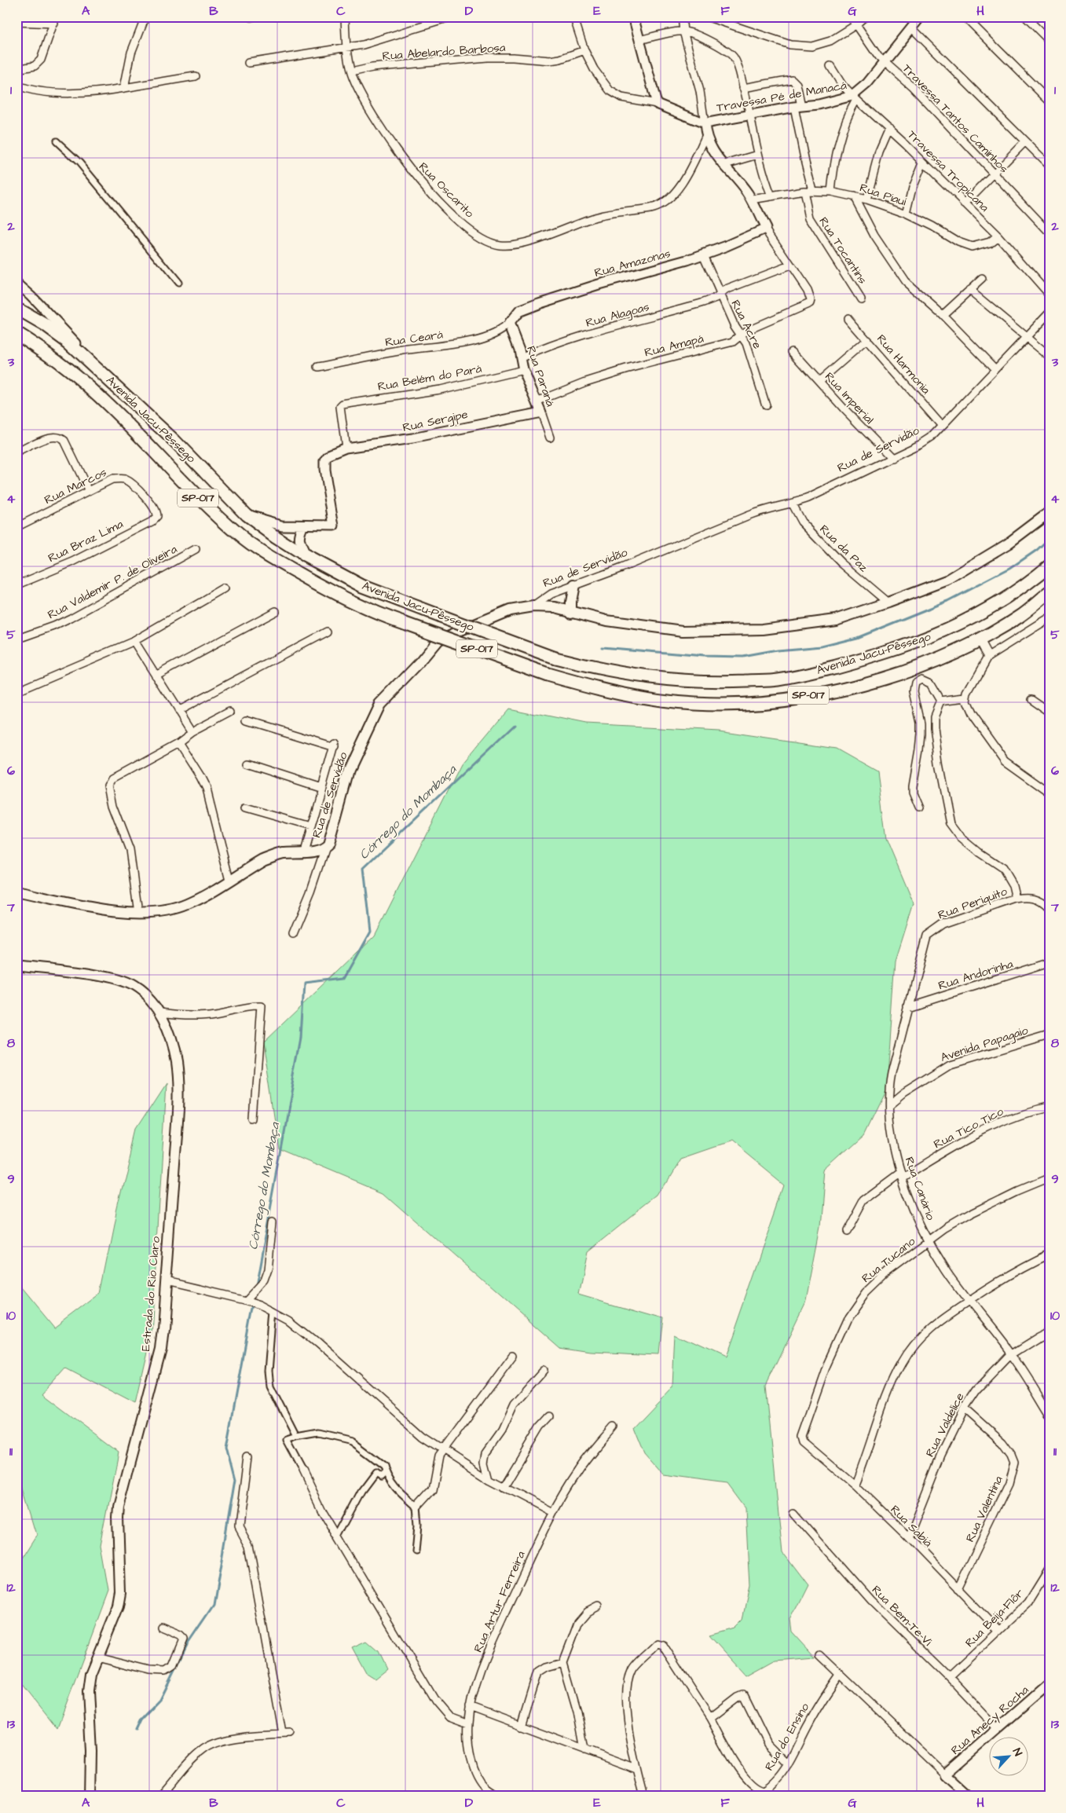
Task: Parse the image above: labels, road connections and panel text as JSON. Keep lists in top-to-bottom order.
{
  "streets": {
    "highway": ["Avenida Jacu-Pêssego", "SP-017"],
    "main road": ["Rua de Servidão", "Estrada do Rio Claro"],
    "street": [
      "Rua Abelardo Barbosa",
      "Travessa Pé de Manacá",
      "Travessa Tantos Caminhos",
      "Travessa Tropicana",
      "Rua Oscarito",
      "Rua Piauí",
      "Rua Tocantins",
      "Rua Amazonas",
      "Rua Alagoas",
      "Rua Acre",
      "Rua Ceará",
      "Rua Amapá",
      "Rua Harmonia",
      "Rua Paraná",
      "Rua Belém do Pará",
      "Rua Imperial",
      "Rua Sergipe",
      "Rua Marcos",
      "Rua Braz Lima",
      "Rua da Paz",
      "Rua Valdemir P. de Oliveira",
      "Rua Periquito",
      "Rua Andorinha",
      "Avenida Papagaio",
      "Rua Tico Tico",
      "Rua Canário",
      "Rua Tucano",
      "Rua Valdelice",
      "Rua Valentina",
      "Rua Sabiá",
      "Rua Artur Ferreira",
      "Rua Bem-Te-Vi",
      "Rua Beija-Flôr",
      "Rua Anecy Rocha",
      "Rua do Ensino"
    ]
  },
  "crossings": [
    ["Rua Abelardo Barbosa", "Rua Oscarito"],
    ["Travessa Pé de Manacá", "Travessa Tantos Caminhos"],
    ["Travessa Pé de Manacá", "Travessa Tropicana"],
    ["Travessa Tropicana", "Rua Piauí"],
    ["Rua Piauí", "Rua Tocantins"],
    ["Rua Amazonas", "Rua Acre"],
    ["Rua Amazonas", "Rua Ceará"],
    ["Rua Amazonas", "Rua Paraná"],
    ["Rua Alagoas", "Rua Acre"],
    ["Rua Alagoas", "Rua Amapá"],
    ["Rua Alagoas", "Rua Paraná"],
    ["Rua Acre", "Rua Amapá"],
    ["Rua Ceará", "Rua Paraná"],
    ["Rua Amapá", "Rua Paraná"],
    ["Rua Harmonia", "Rua de Servidão"],
    ["Rua Paraná", "Rua Belém do Pará"],
    ["Rua Paraná", "Rua Sergipe"],
    ["Rua Belém do Pará", "Rua Sergipe"],
    ["Rua Imperial", "Rua de Servidão"],
    ["Rua de Servidão", "Rua da Paz"],
    ["Rua Marcos", "Rua Braz Lima"],
    ["Rua Periquito", "Rua Canário"],
    ["Rua Andorinha", "Rua Canário"],
    ["Avenida Papagaio", "Rua Canário"],
    ["Rua Tico Tico", "Rua Canário"],
    ["Rua Canário", "Rua Tucano"],
    ["Rua Canário", "Rua Valdelice"],
    ["Rua Tucano", "Rua Sabiá"],
    ["Rua Valdelice", "Rua Valentina"],
    ["Rua Valdelice", "Rua Sabiá"],
    ["Rua Valentina", "Rua Sabiá"],
    ["Rua Sabiá", "Rua Beija-Flôr"],
    ["Rua Bem-Te-Vi", "Rua Beija-Flôr"],
    ["Rua Bem-Te-Vi", "Rua Anecy Rocha"]
  ],
  "water": ["Córrego do Mombaça"],
  "north": "top right",
  "grid": {
    "columns": [
      "A",
      "B",
      "C",
      "D",
      "E",
      "F",
      "G",
      "H"
    ],
    "rows": [
      "1",
      "2",
      "3",
      "4",
      "5",
      "6",
      "7",
      "8",
      "9",
      "10",
      "11",
      "12",
      "13"
    ]
  }
}
